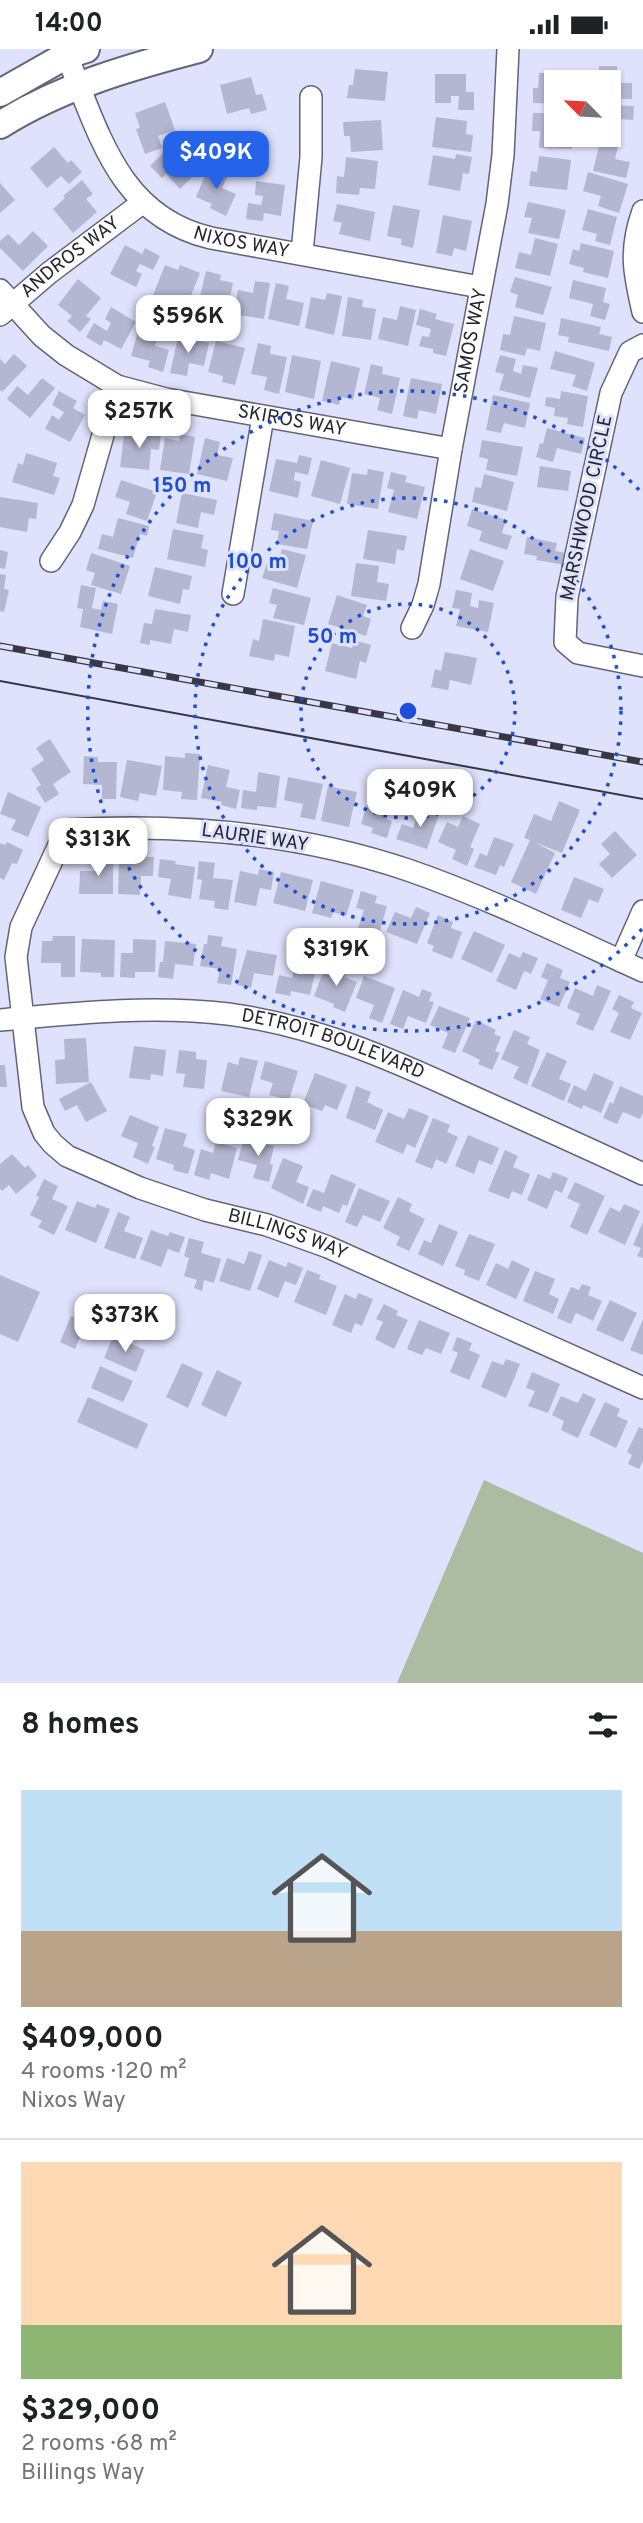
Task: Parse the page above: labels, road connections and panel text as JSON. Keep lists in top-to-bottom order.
{
  "streets": {
    "street": [
      "NIXOS WAY",
      "ANDROS WAY",
      "SAMOS WAY",
      "SKIROS WAY",
      "MARSHWOOD CIRCLE",
      "LAURIE WAY",
      "DETROIT BOULEVARD",
      "BILLINGS WAY"
    ]
  },
  "crossings": [
    ["NIXOS WAY", "ANDROS WAY"],
    ["NIXOS WAY", "SAMOS WAY"],
    ["ANDROS WAY", "SKIROS WAY"],
    ["SAMOS WAY", "SKIROS WAY"],
    ["LAURIE WAY", "DETROIT BOULEVARD"],
    ["LAURIE WAY", "BILLINGS WAY"],
    ["DETROIT BOULEVARD", "BILLINGS WAY"]
  ],
  "north": "top left",
  "page": {
    "status": "14:00",
    "price": [
      "$409K",
      "$596K",
      "$257K",
      "$409K",
      "$313K",
      "$319K",
      "$329K",
      "$373K"
    ],
    "heading": "8 homes",
    "list": [
      {
        "name": "$409,000",
        "note": "4 rooms · 120 m² · Nixos Way"
      },
      {
        "name": "$329,000",
        "note": "2 rooms · 68 m² · Billings Way"
      }
    ]
  },
  "rings": ["150 m", "100 m", "50 m"]
}
